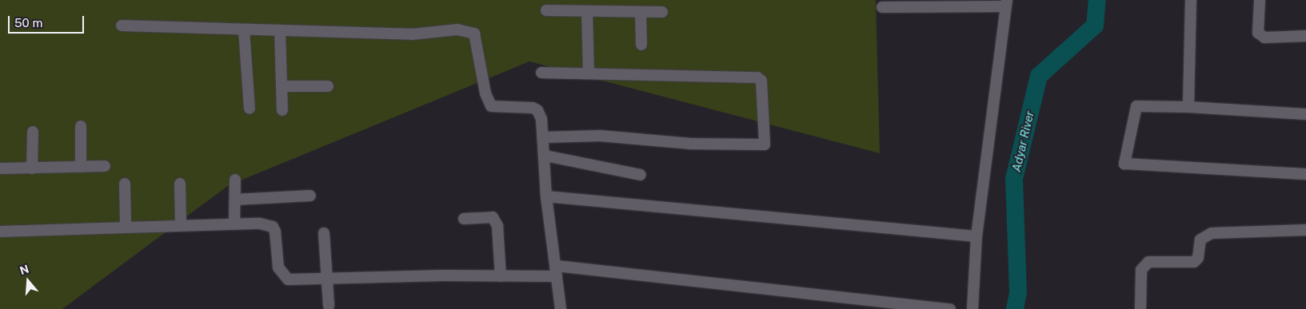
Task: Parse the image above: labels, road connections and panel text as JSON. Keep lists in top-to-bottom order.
{
  "water": ["Adyar River"],
  "scale_bar": "50 m",
  "north": "top"
}
